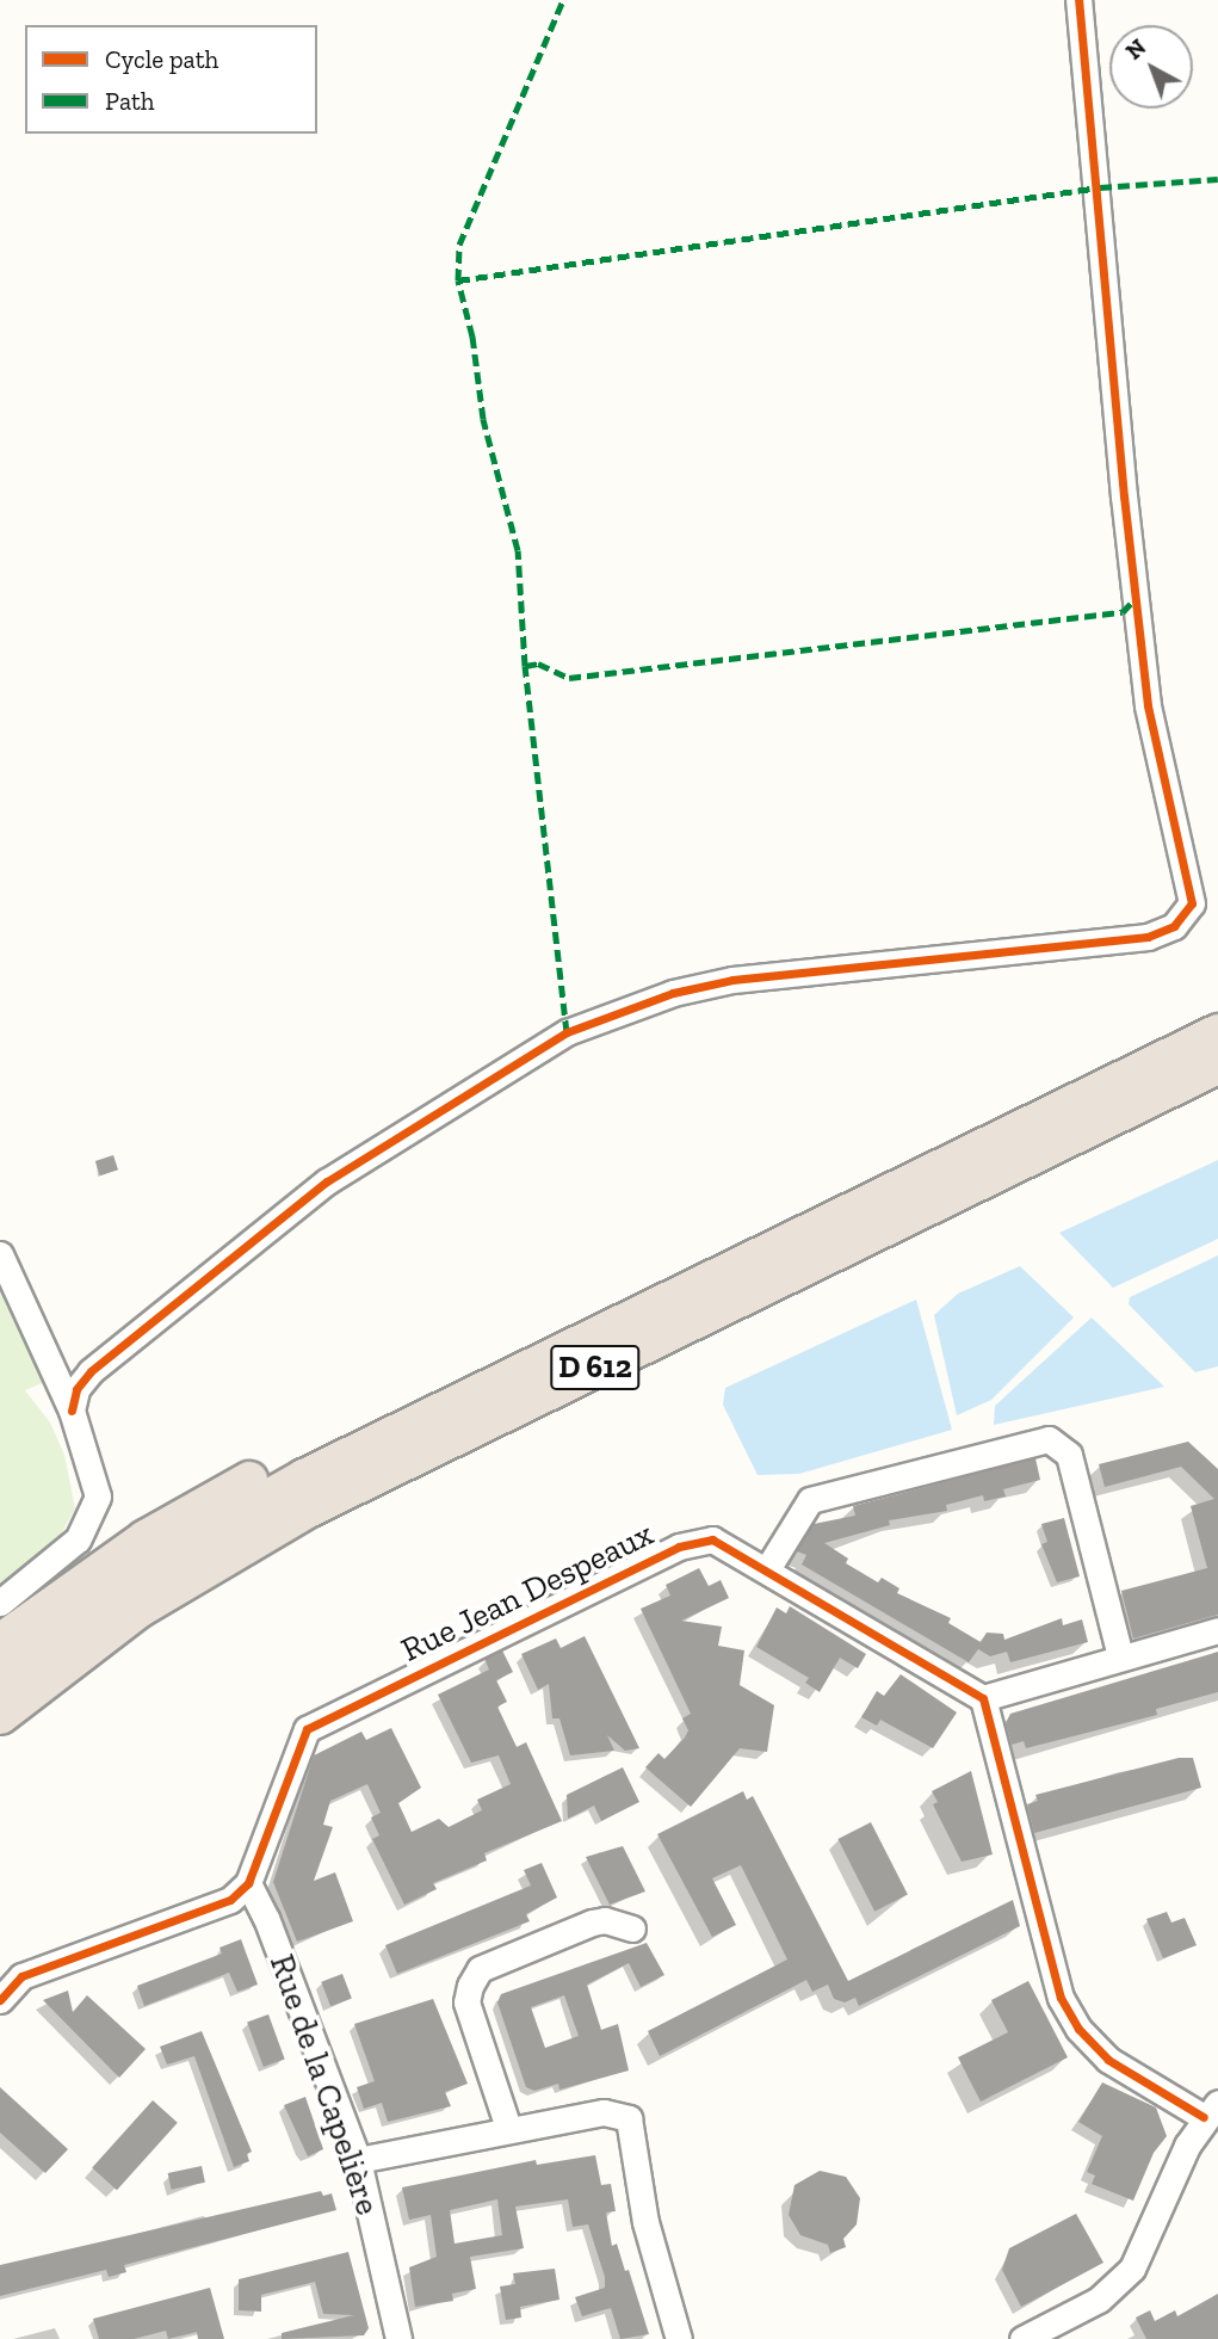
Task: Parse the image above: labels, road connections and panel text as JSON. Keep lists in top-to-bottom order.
{
  "streets": {
    "highway": ["D 612"],
    "street": ["Rue Jean Despeaux", "Rue de la Capelière"]
  },
  "crossings": [
    ["Rue Jean Despeaux", "Rue de la Capelière"]
  ],
  "legend": ["Cycle path", "Path"],
  "north": "top left"
}
